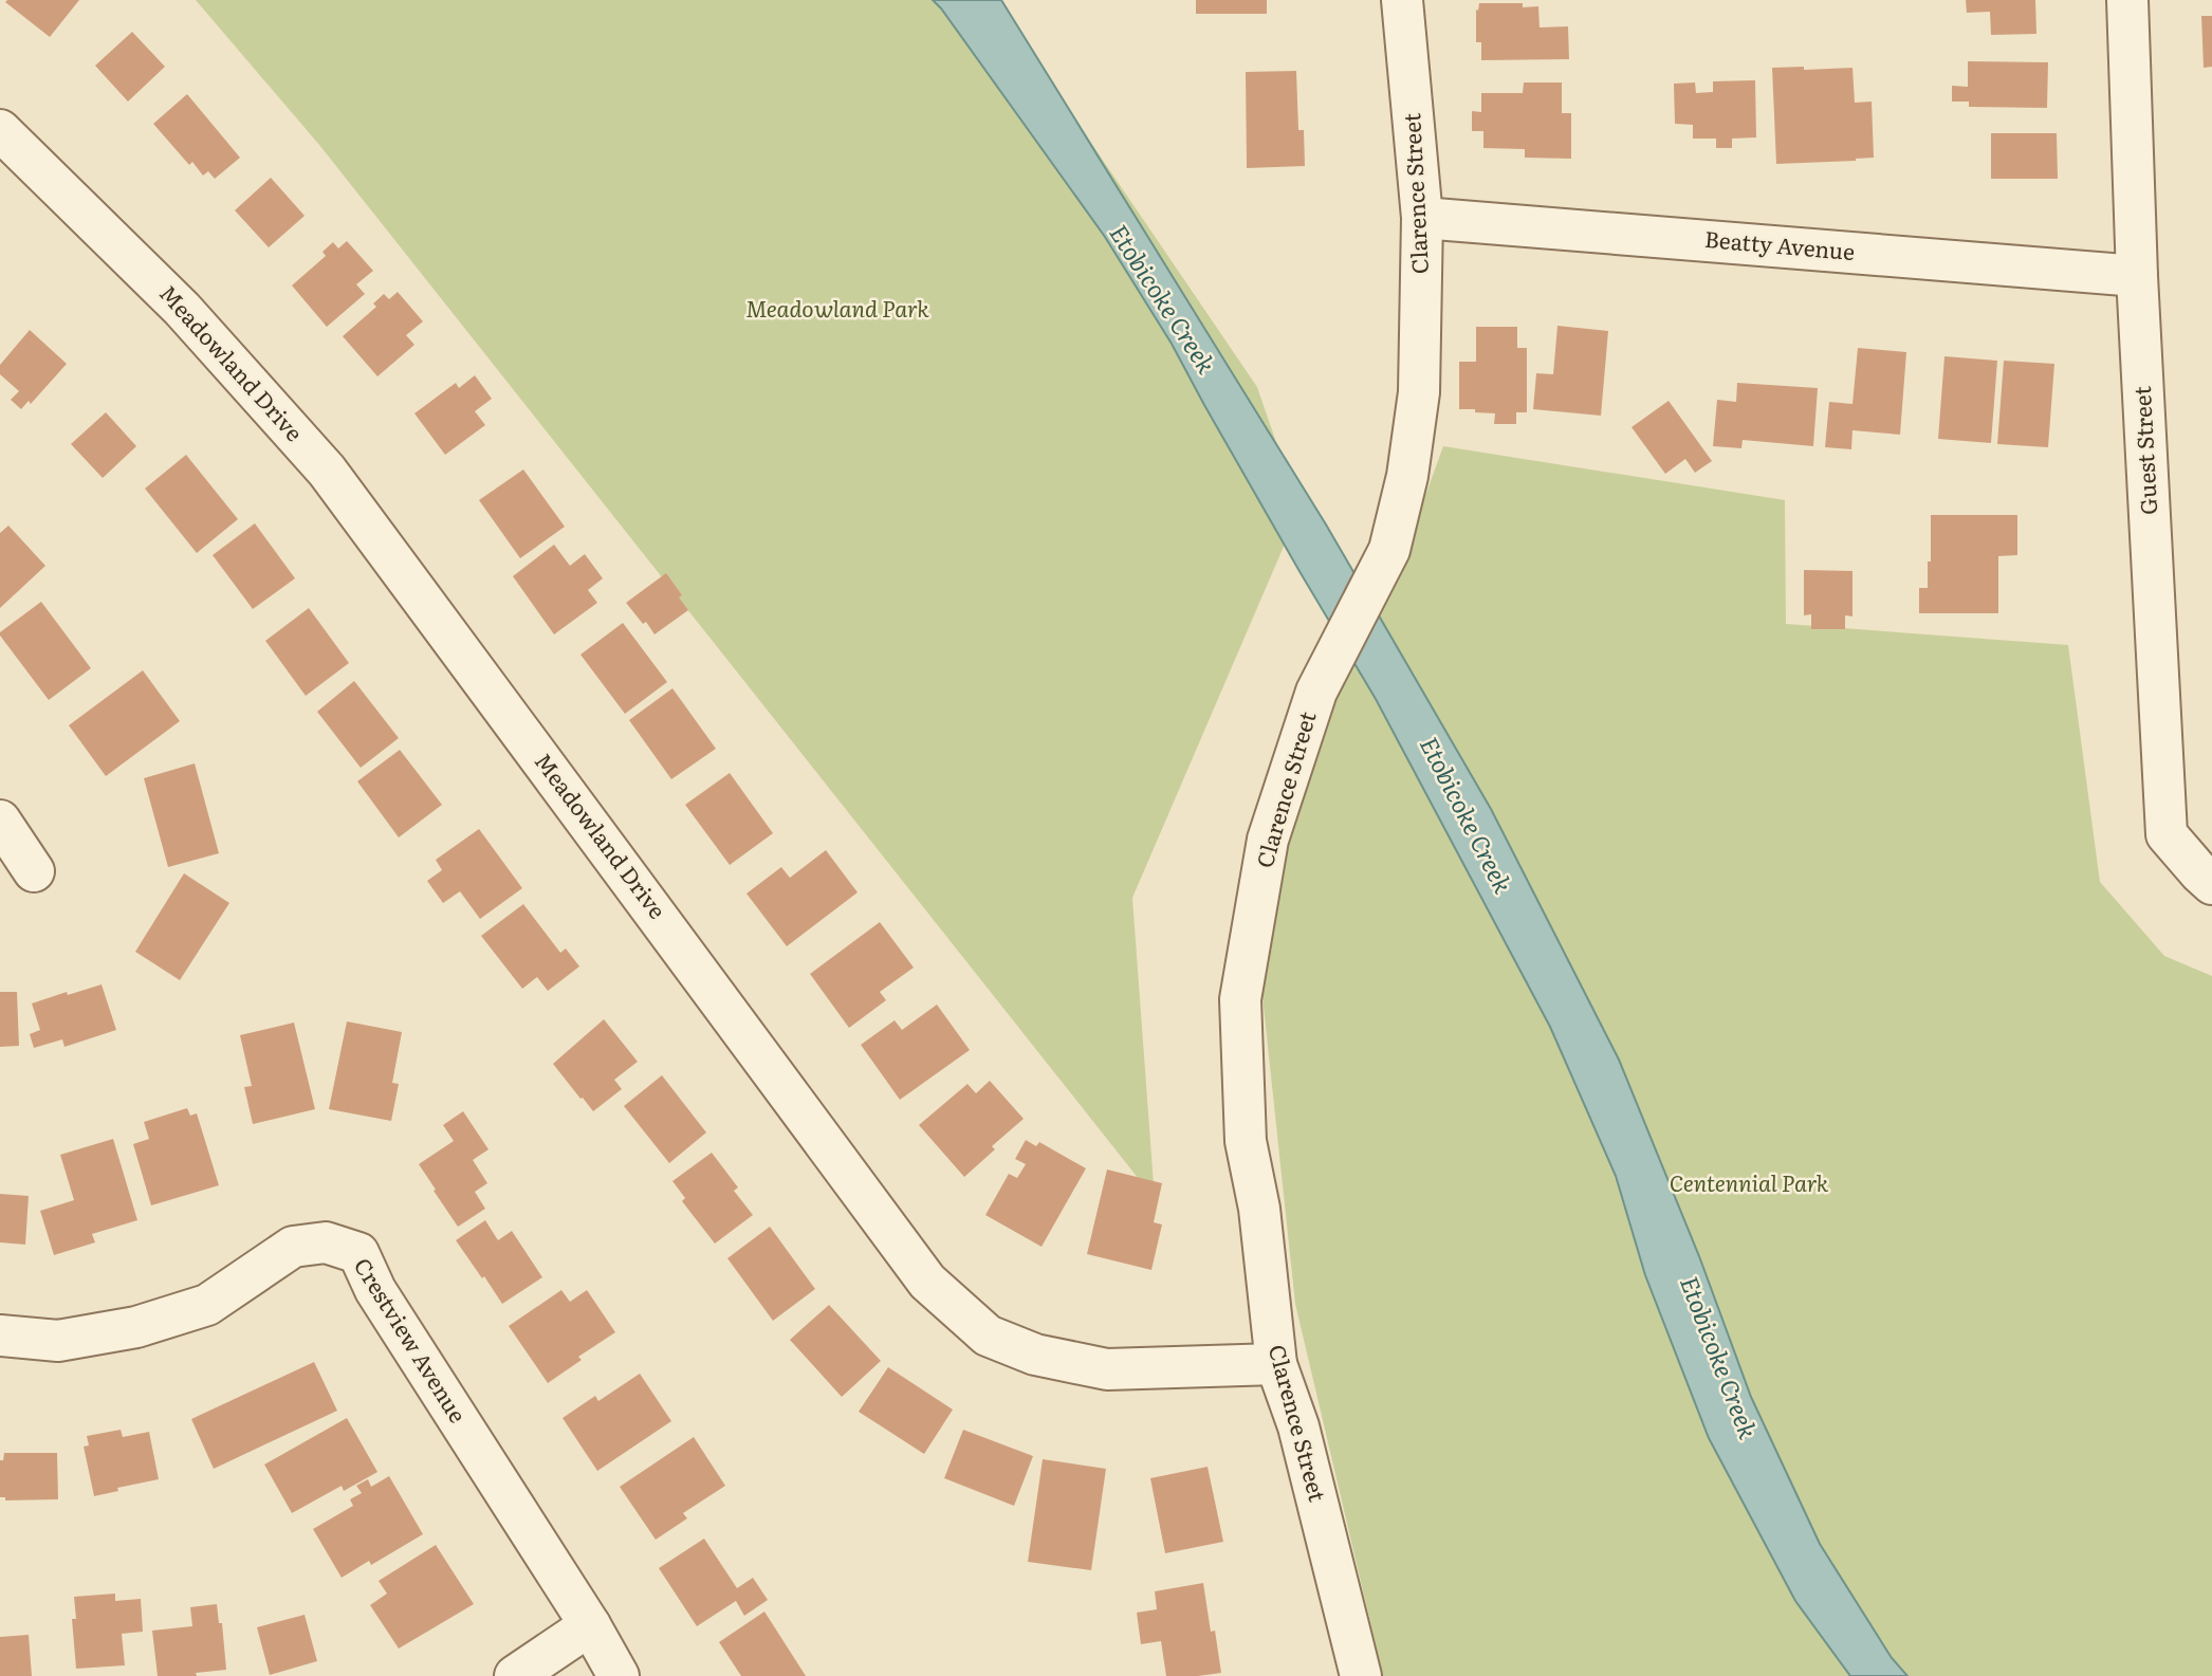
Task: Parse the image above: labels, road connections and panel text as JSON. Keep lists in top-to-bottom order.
{
  "streets": {
    "street": [
      "Clarence Street",
      "Beatty Avenue",
      "Meadowland Drive",
      "Guest Street",
      "Crestview Avenue"
    ]
  },
  "crossings": [
    ["Clarence Street", "Beatty Avenue"],
    ["Clarence Street", "Meadowland Drive"],
    ["Beatty Avenue", "Guest Street"]
  ],
  "water": ["Etobicoke Creek"],
  "parks": ["Meadowland Park", "Centennial Park"]
}
